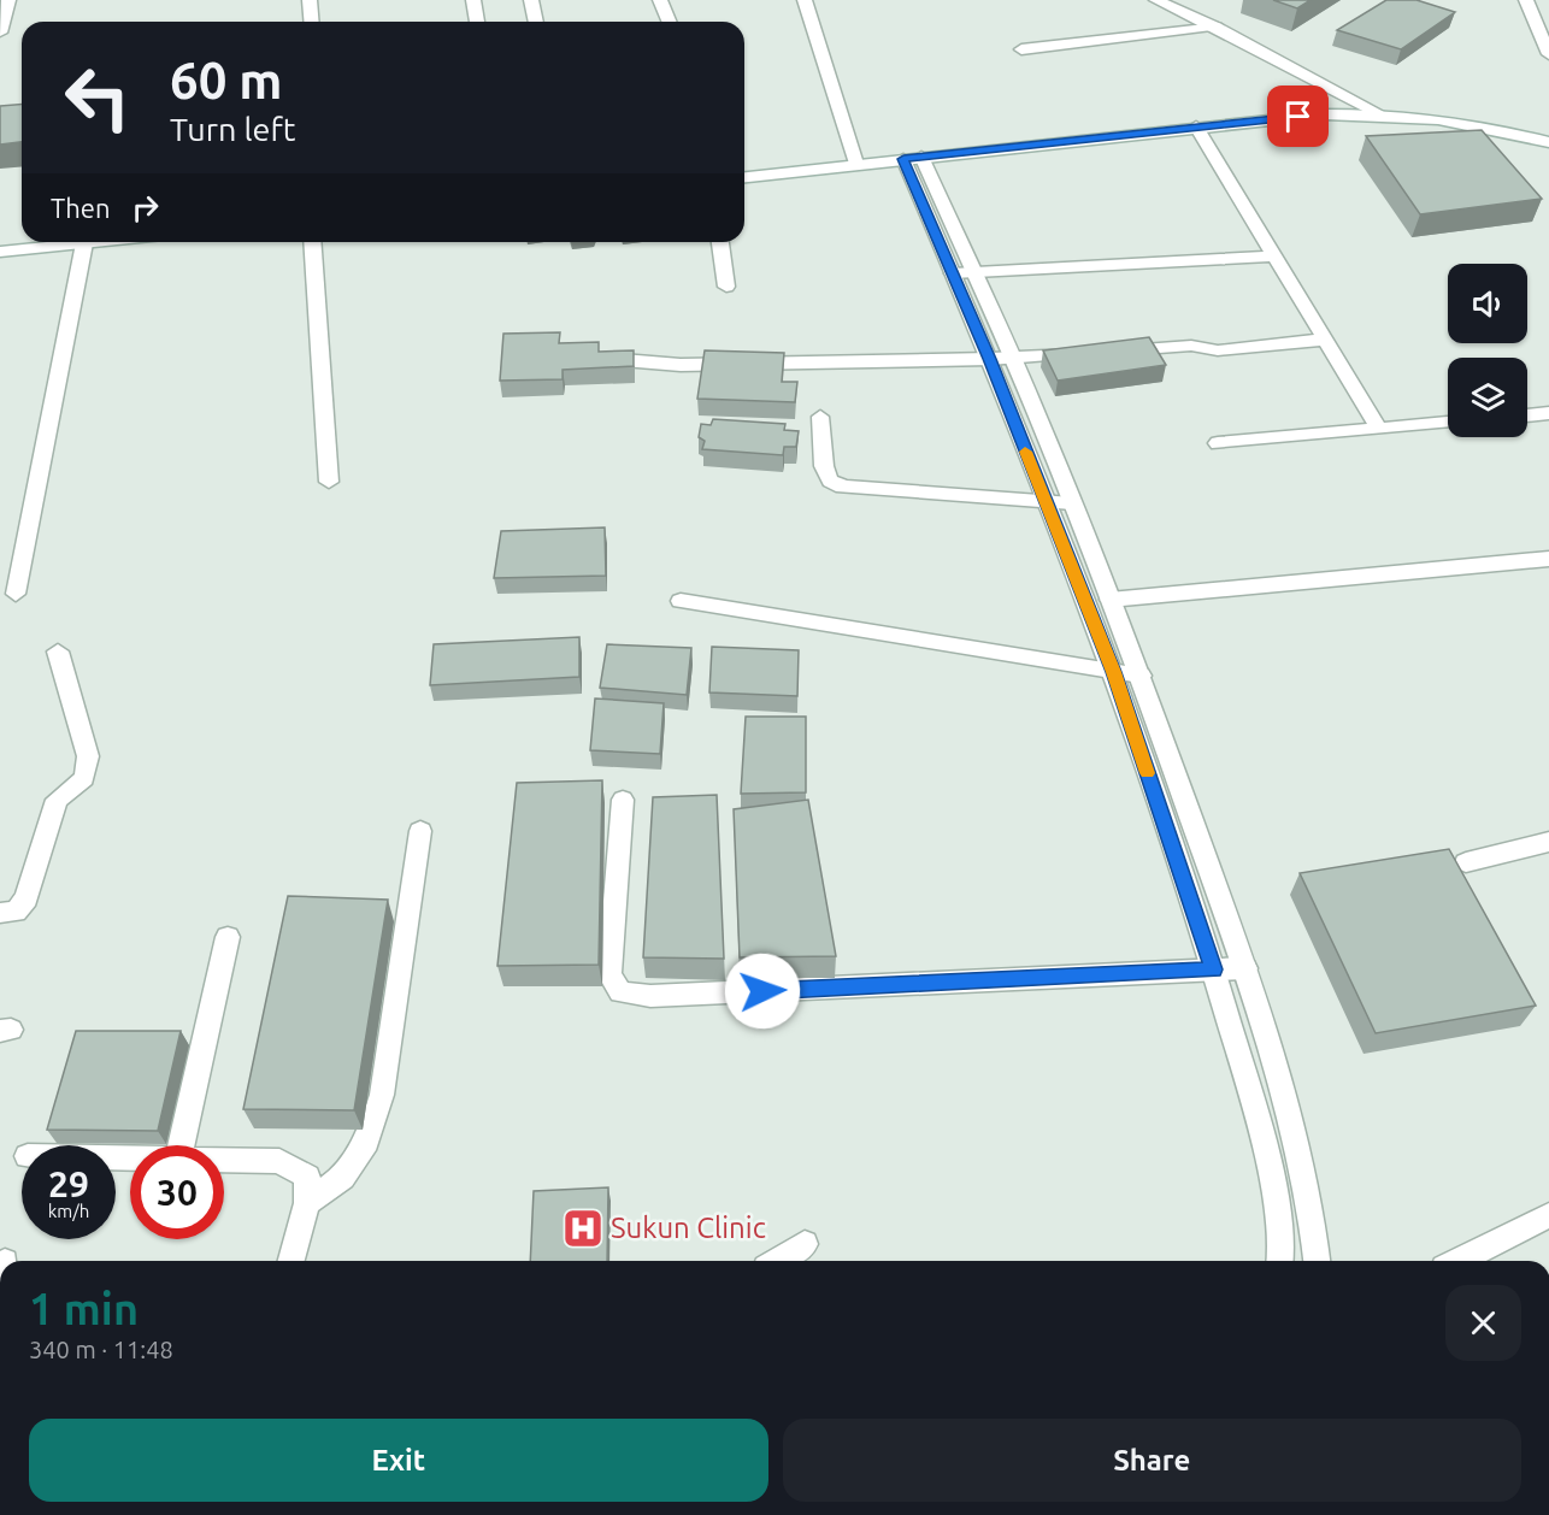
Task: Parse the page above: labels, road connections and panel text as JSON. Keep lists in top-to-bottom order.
{
  "places": {
    "hospital": ["Sukun Clinic"]
  },
  "page": {
    "turn": ["60 m", "Turn left"],
    "then": "Then",
    "speed": "29 km/h",
    "limit": "30",
    "heading": ["1 min", "340 m · 11:48"],
    "buttons": ["Exit", "Share"]
  }
}
